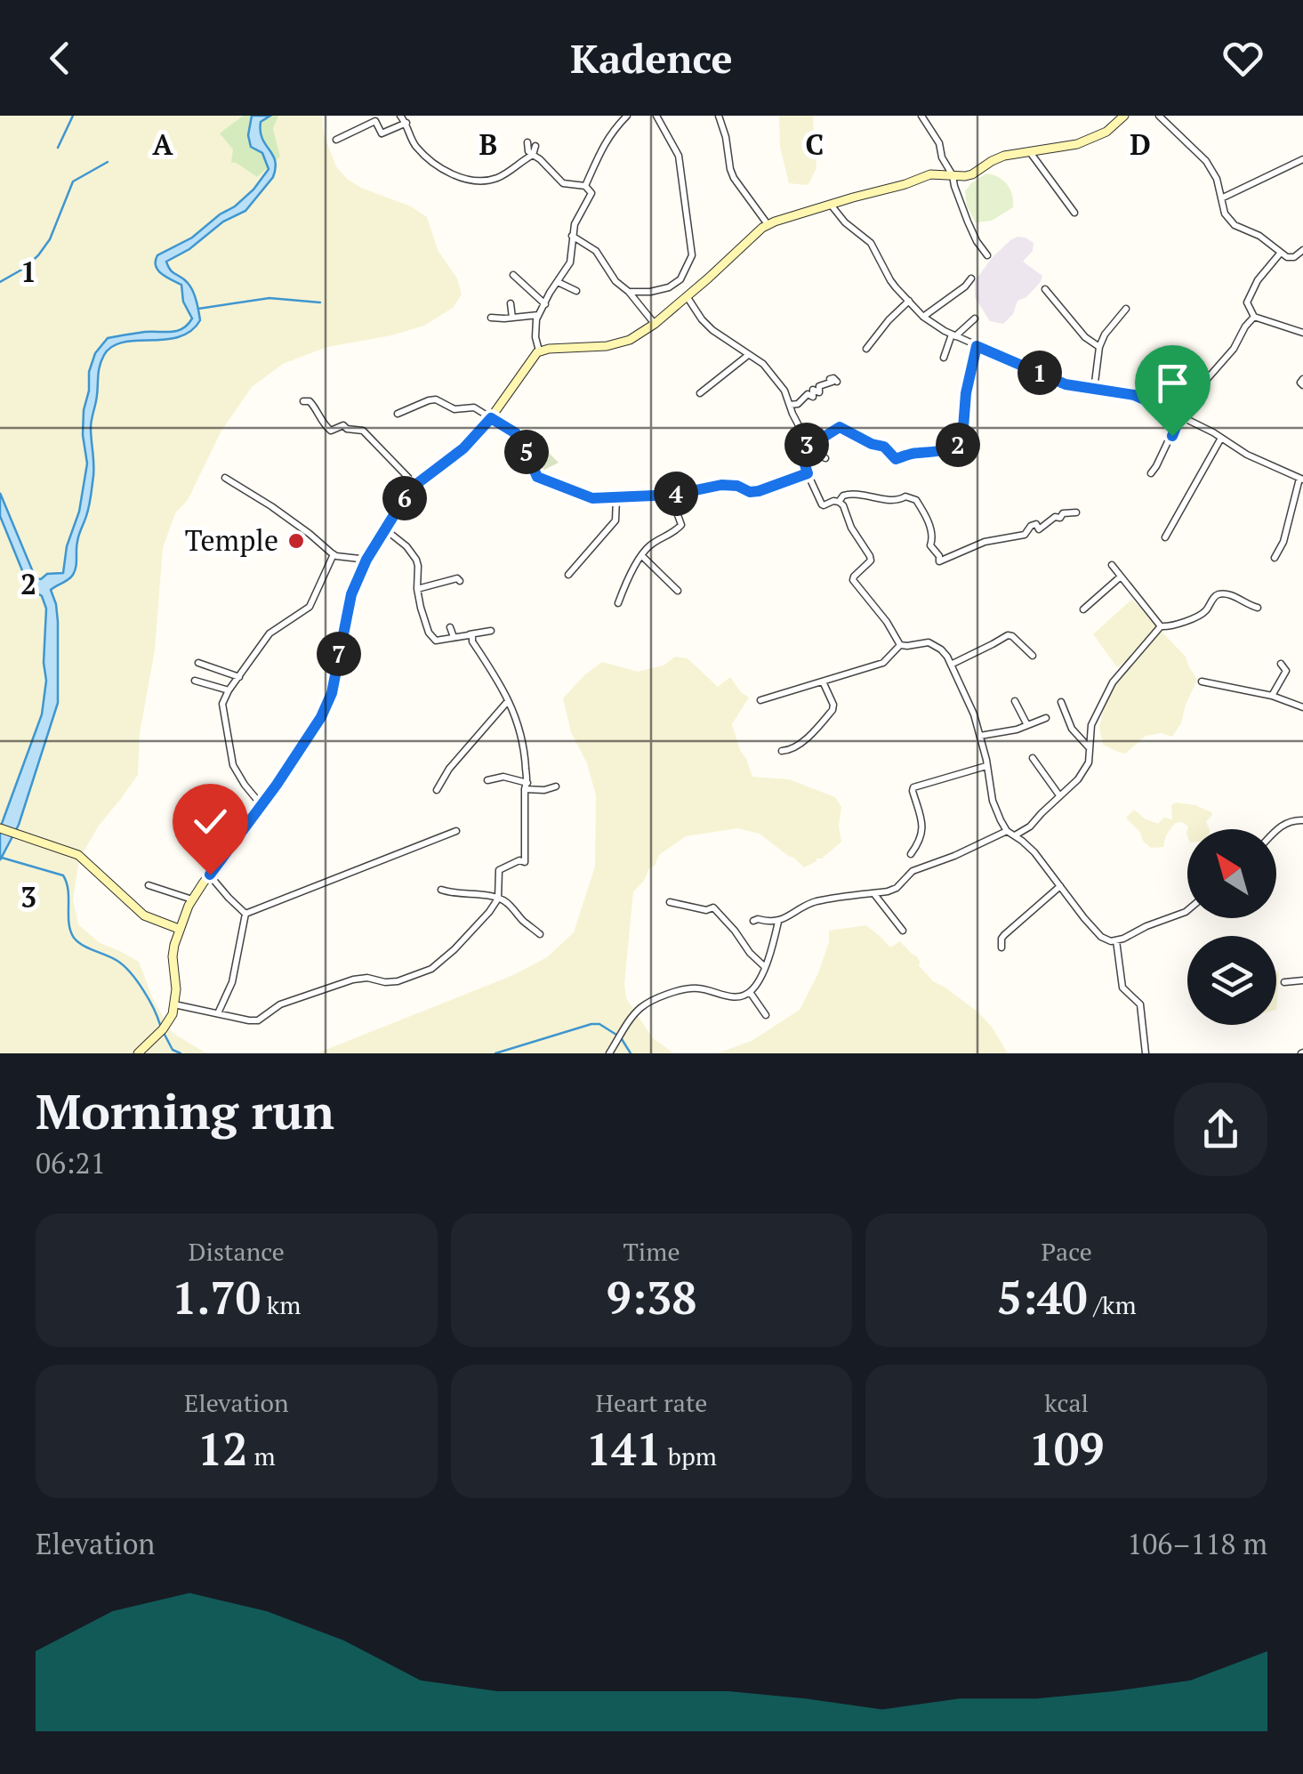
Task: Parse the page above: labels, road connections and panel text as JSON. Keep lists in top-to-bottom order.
{
  "places": ["Temple"],
  "north": "top left",
  "page": {
    "header": "Kadence",
    "pins": [
      "1",
      "2",
      "3",
      "5",
      "4",
      "6",
      "7"
    ],
    "heading": ["Morning run", "06:21"],
    "stats": [
      ["Distance", "1.70 km"],
      ["Time", "9:38"],
      ["Pace", "5:40 /km"],
      ["Elevation", "12 m"],
      ["Heart rate", "141 bpm"],
      ["kcal", "109"]
    ],
    "chart": ["Elevation", "106–118 m"]
  },
  "grid": {
    "columns": [
      "A",
      "B",
      "C",
      "D"
    ],
    "rows": ["1", "2", "3"]
  }
}
